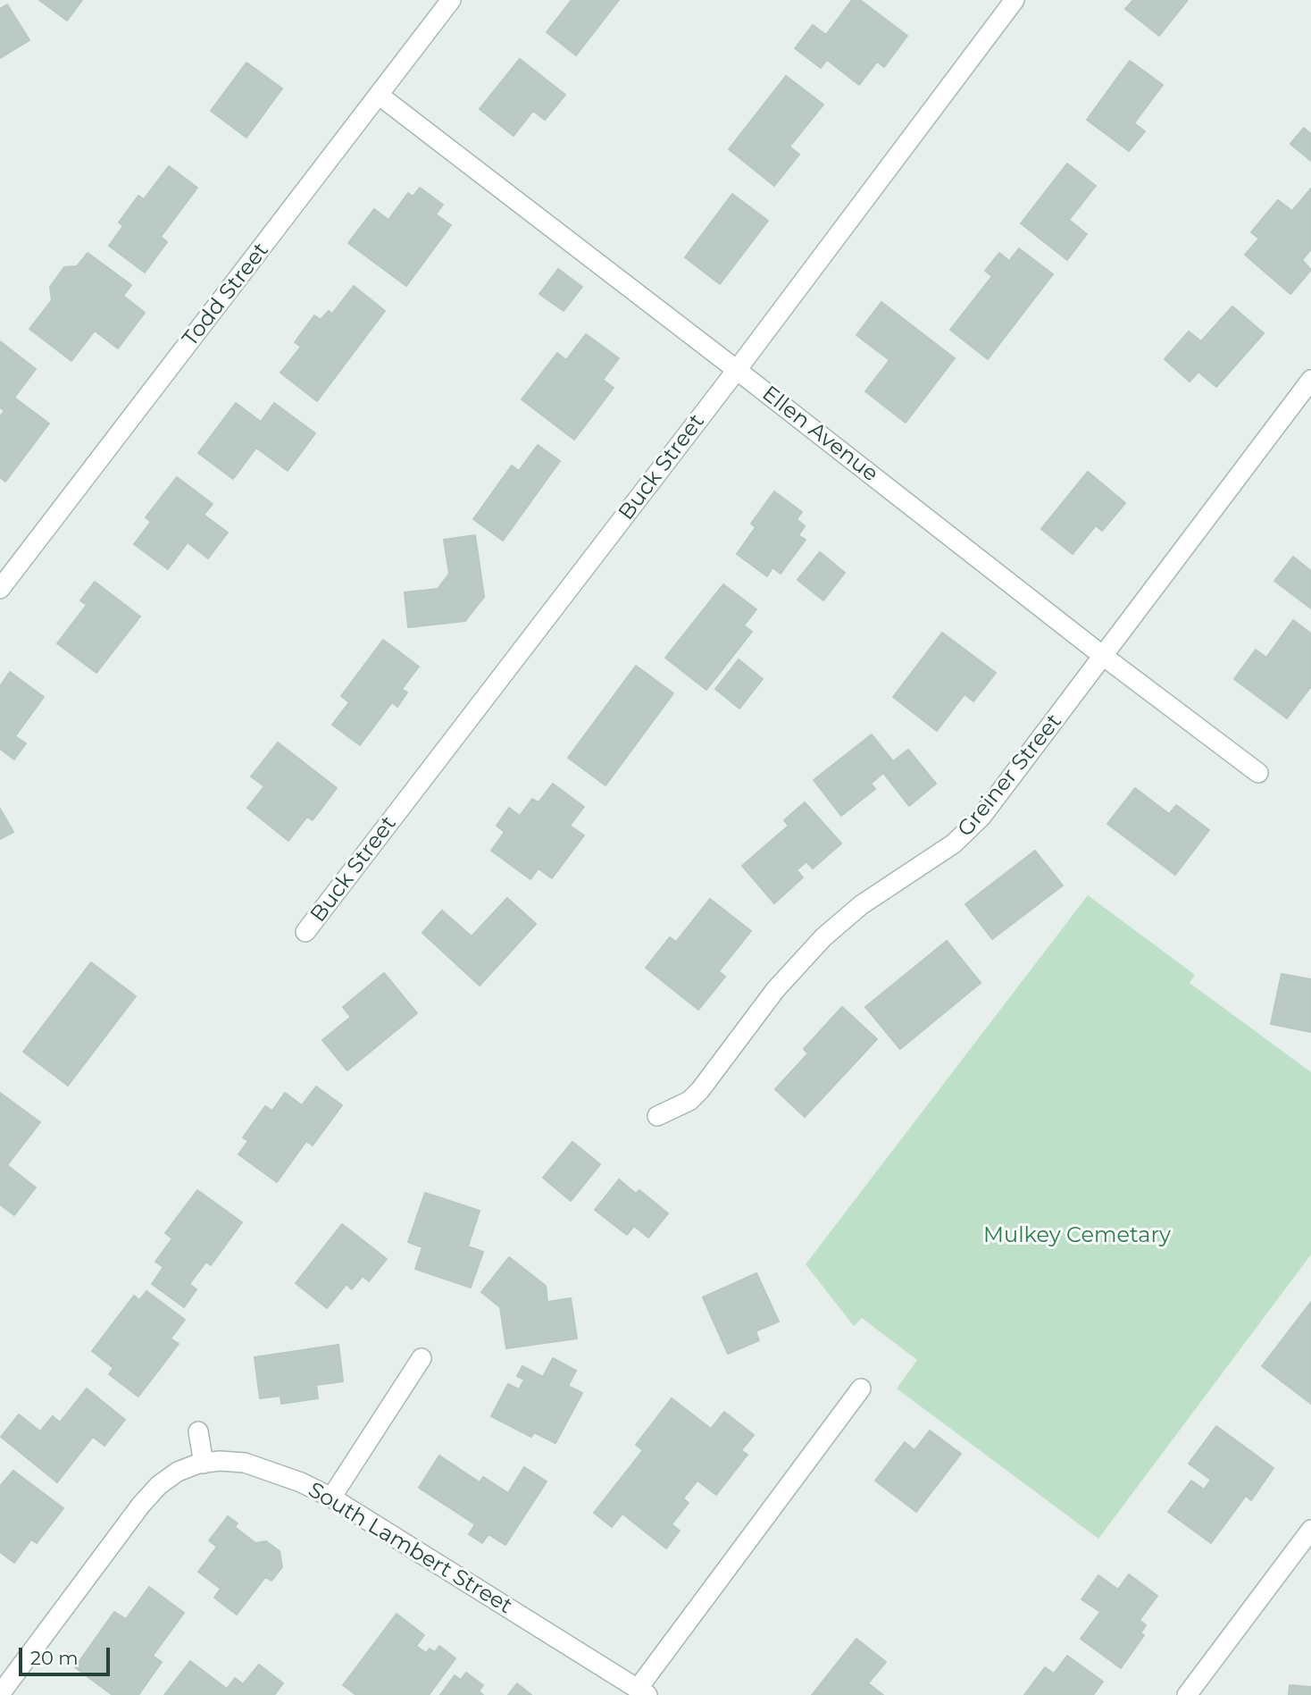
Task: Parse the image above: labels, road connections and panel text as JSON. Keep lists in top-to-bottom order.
{
  "streets": {
    "street": [
      "Todd Street",
      "Ellen Avenue",
      "Buck Street",
      "Greiner Street",
      "South Lambert Street"
    ]
  },
  "crossings": [
    ["Todd Street", "Ellen Avenue"],
    ["Ellen Avenue", "Buck Street"],
    ["Ellen Avenue", "Greiner Street"]
  ],
  "parks": ["Mulkey Cemetary"],
  "scale_bar": "20 m"
}
